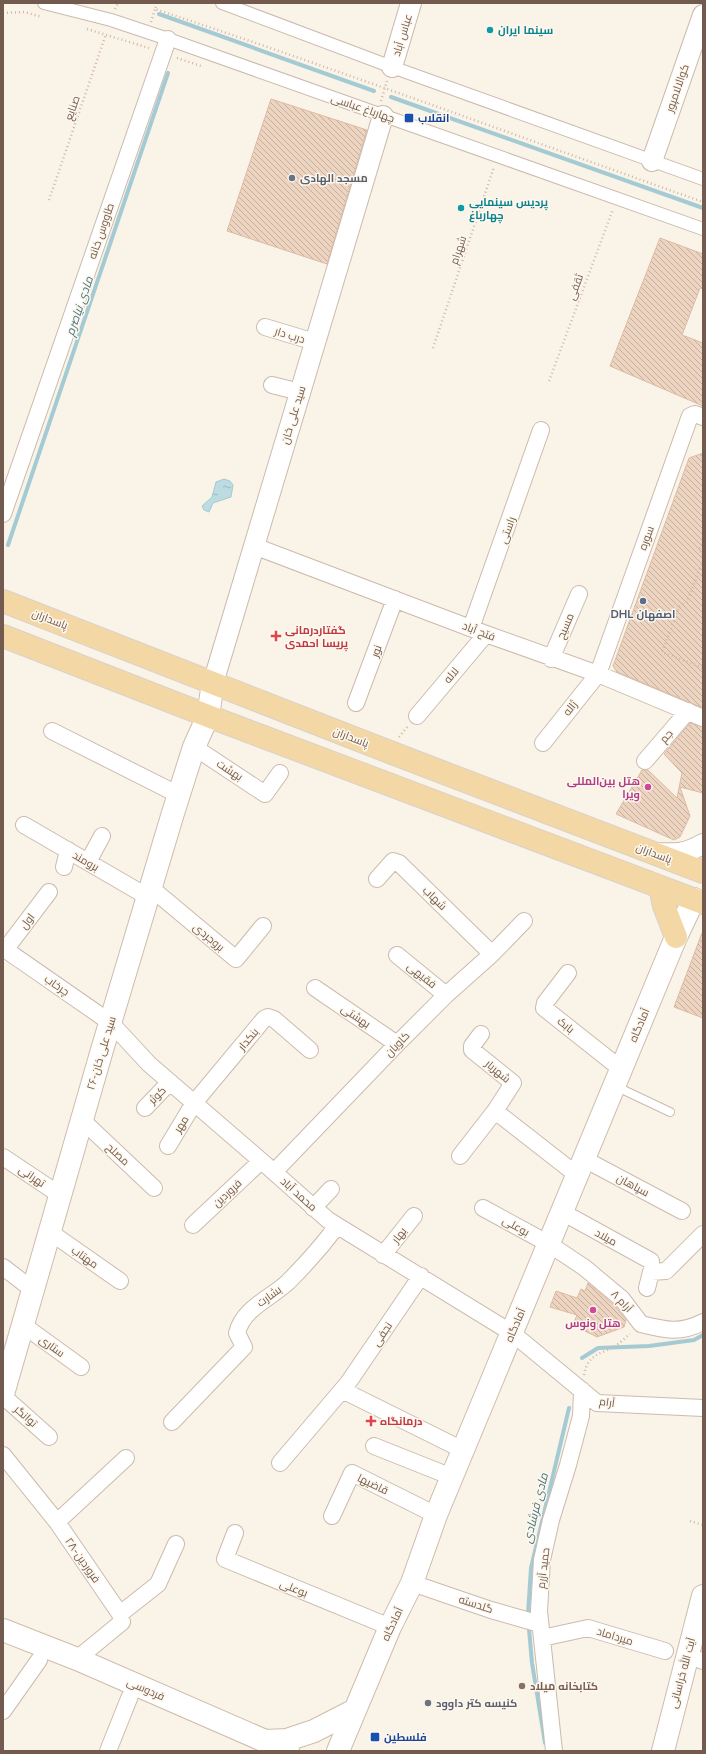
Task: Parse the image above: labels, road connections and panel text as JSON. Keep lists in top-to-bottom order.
{
  "streets": {
    "main road": [
      "سید علی خان",
      "پاسداران",
      "آمادگاه",
      "۲۶-سید علی خان",
      "آیت الله خراسانی",
      "فردوسی"
    ],
    "street": [
      "عباس آباد",
      "کوالالامپور",
      "چهارباغ عباسی",
      "طاووس خانه",
      "درب دار",
      "راستی",
      "سوره",
      "مسیح",
      "فتح آباد",
      "نور",
      "لاله",
      "ژاله",
      "جم",
      "بهشت",
      "برومند",
      "شهاب",
      "اول",
      "بروجردی",
      "فقیهی",
      "چرخاب",
      "بهشتی",
      "بابک",
      "بنکدار",
      "کاویان",
      "شهریار",
      "کوثر",
      "مهر",
      "مصلح",
      "تهرانی",
      "سپاهان",
      "فروردین",
      "محمد آباد",
      "بوعلی",
      "بهار",
      "میلاد",
      "مهتاب",
      "بشارت",
      "۸ آرام",
      "نجفی",
      "ستاری",
      "آرام",
      "توانگر",
      "قاضیها",
      "۲۸-فروردین",
      "حمید آزرم",
      "گلدسته",
      "میرداماد"
    ],
    "path": ["صنایع", "شهرام", "ثقفی"]
  },
  "crossings": [
    ["صنایع", "چهارباغ عباسی"],
    ["چهارباغ عباسی", "طاووس خانه"],
    ["چهارباغ عباسی", "شهرام"],
    ["چهارباغ عباسی", "ثقفی"],
    ["چهارباغ عباسی", "سید علی خان"],
    ["درب دار", "سید علی خان"],
    ["سید علی خان", "پاسداران"],
    ["سید علی خان", "فتح آباد"],
    ["سید علی خان", "۲۶-سید علی خان"],
    ["راستی", "فتح آباد"],
    ["سوره", "فتح آباد"],
    ["سوره", "ژاله"],
    ["مسیح", "فتح آباد"],
    ["فتح آباد", "نور"],
    ["فتح آباد", "لاله"],
    ["فتح آباد", "ژاله"],
    ["فتح آباد", "جم"],
    ["بهشت", "۲۶-سید علی خان"],
    ["برومند", "بروجردی"],
    ["برومند", "۲۶-سید علی خان"],
    ["شهاب", "کاویان"],
    ["اول", "چرخاب"],
    ["بروجردی", "۲۶-سید علی خان"],
    ["فقیهی", "کاویان"],
    ["چرخاب", "۲۶-سید علی خان"],
    ["چرخاب", "محمد آباد"],
    ["بهشتی", "کاویان"],
    ["بابک", "آمادگاه"],
    ["آمادگاه", "سپاهان"],
    ["آمادگاه", "محمد آباد"],
    ["آمادگاه", "بوعلی"],
    ["آمادگاه", "میلاد"],
    ["آمادگاه", "۸ آرام"],
    ["آمادگاه", "آرام"],
    ["آمادگاه", "قاضیها"],
    ["آمادگاه", "گلدسته"],
    ["بنکدار", "مهر"],
    ["بنکدار", "محمد آباد"],
    ["کاویان", "محمد آباد"],
    ["۲۶-سید علی خان", "مصلح"],
    ["۲۶-سید علی خان", "تهرانی"],
    ["۲۶-سید علی خان", "محمد آباد"],
    ["۲۶-سید علی خان", "مهتاب"],
    ["۲۶-سید علی خان", "ستاری"],
    ["۲۶-سید علی خان", "توانگر"],
    ["کوثر", "محمد آباد"],
    ["مهر", "محمد آباد"],
    ["فروردین", "محمد آباد"],
    ["محمد آباد", "بهار"],
    ["محمد آباد", "بشارت"],
    ["محمد آباد", "نجفی"],
    ["محمد آباد", "آرام"],
    ["بوعلی", "۸ آرام"],
    ["آرام", "حمید آزرم"],
    ["حمید آزرم", "گلدسته"],
    ["حمید آزرم", "میرداماد"],
    ["گلدسته", "میرداماد"]
  ],
  "water": ["مادی نیاصرم", "مادی فرشادی"],
  "places": {
    "other": [
      "سینما ایران",
      "مسجد الهادی",
      "پردیس سینمایی چهارباغ",
      "DHL اصفهان",
      "هتل بین‌المللی ویرا",
      "هتل ونوس",
      "کتابخانه میلاد",
      "کنیسه کتر داوود"
    ],
    "transit": ["انقلاب", "فلسطین"],
    "health": ["گفتاردرمانی پریسا احمدی", "درمانگاه"]
  }
}
